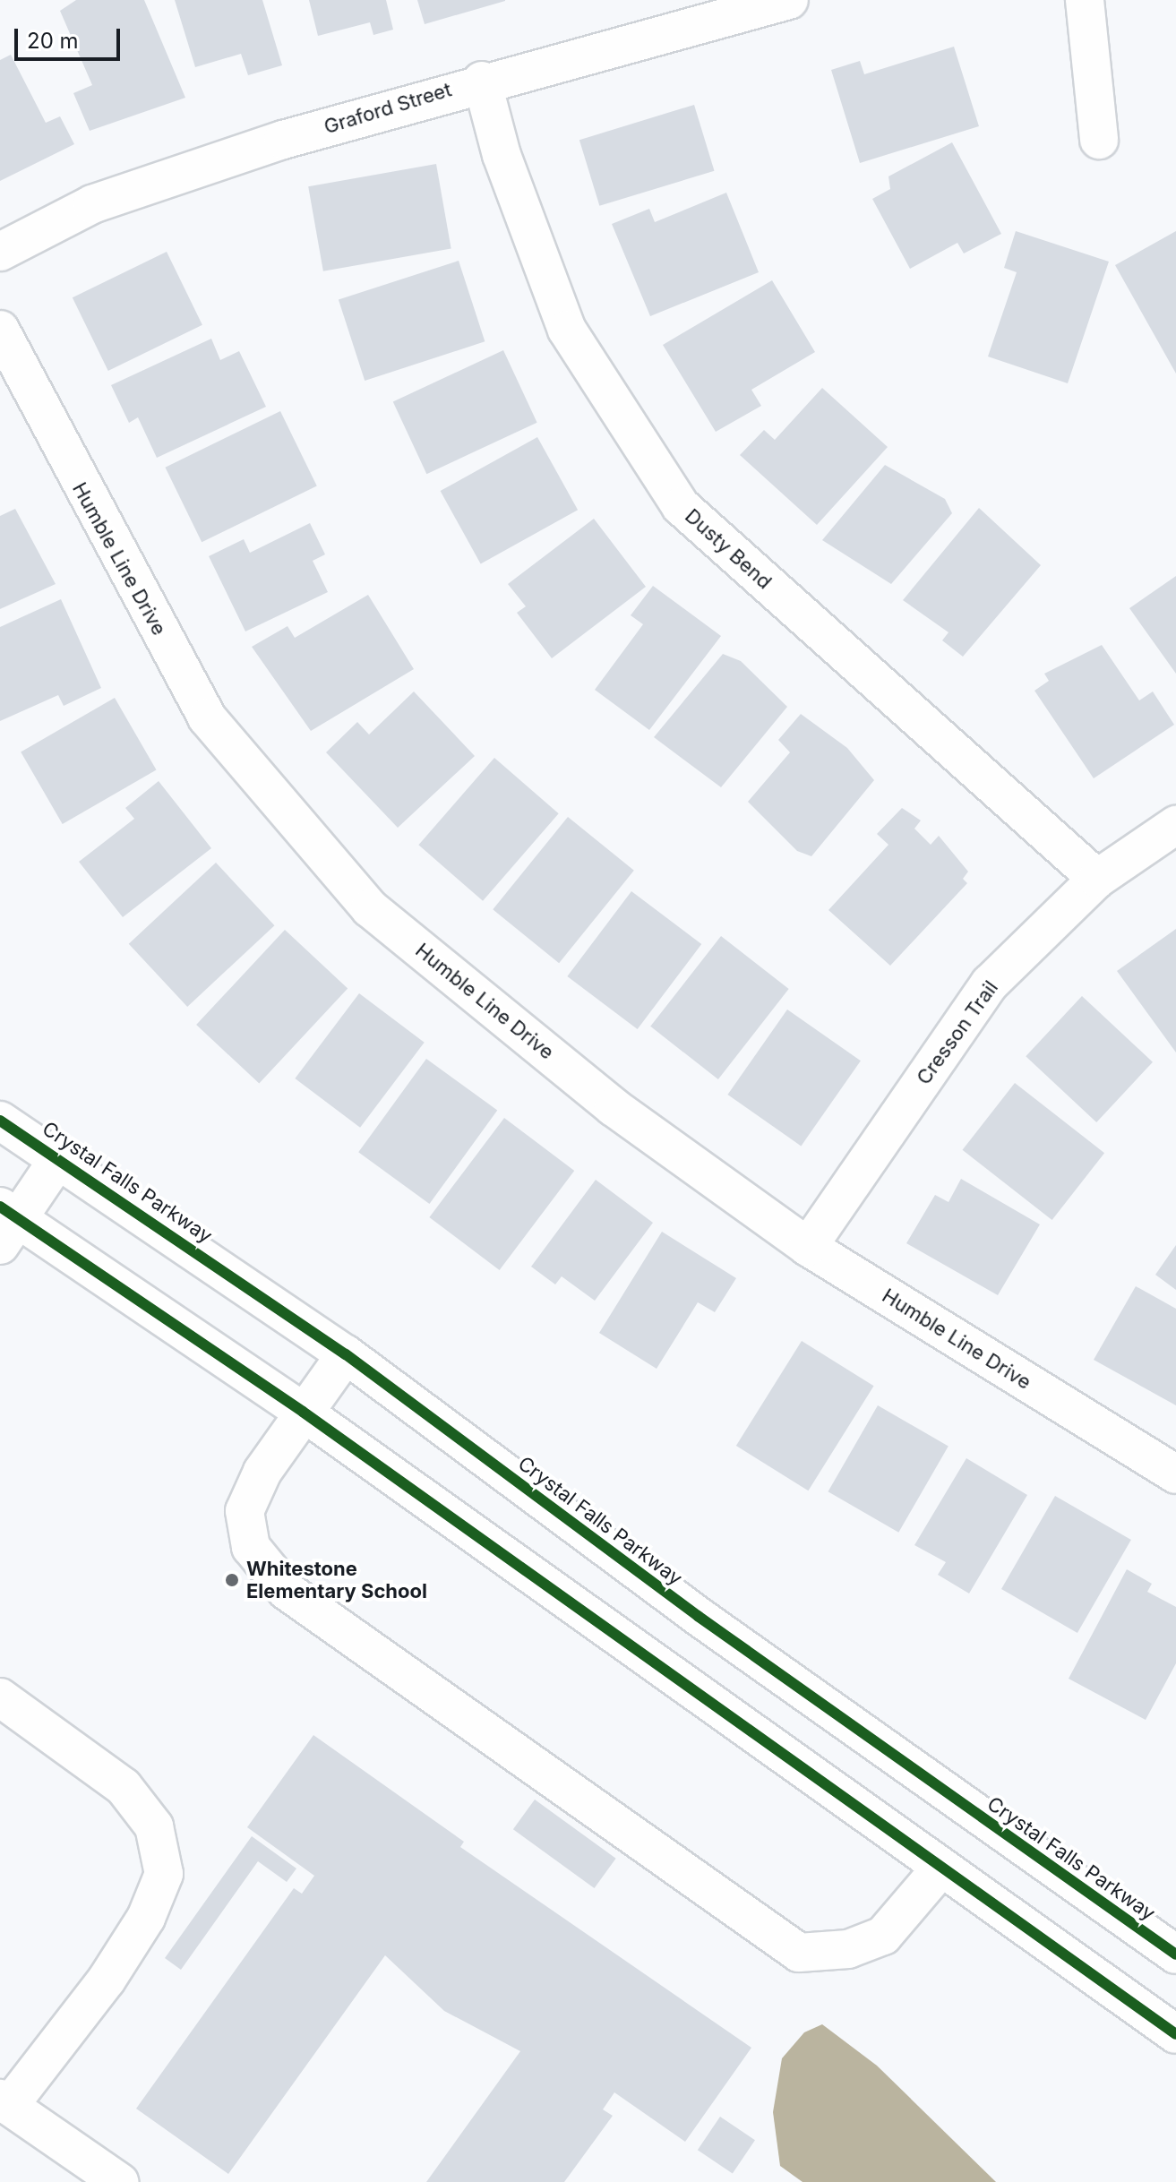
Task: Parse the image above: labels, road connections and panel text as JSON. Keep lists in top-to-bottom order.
{
  "streets": {
    "street": [
      "Graford Street",
      "Dusty Bend",
      "Humble Line Drive",
      "Cresson Trail",
      "Crystal Falls Parkway"
    ]
  },
  "crossings": [
    ["Graford Street", "Dusty Bend"],
    ["Dusty Bend", "Cresson Trail"],
    ["Humble Line Drive", "Cresson Trail"]
  ],
  "places": ["Whitestone Elementary School"],
  "scale_bar": "20 m"
}
